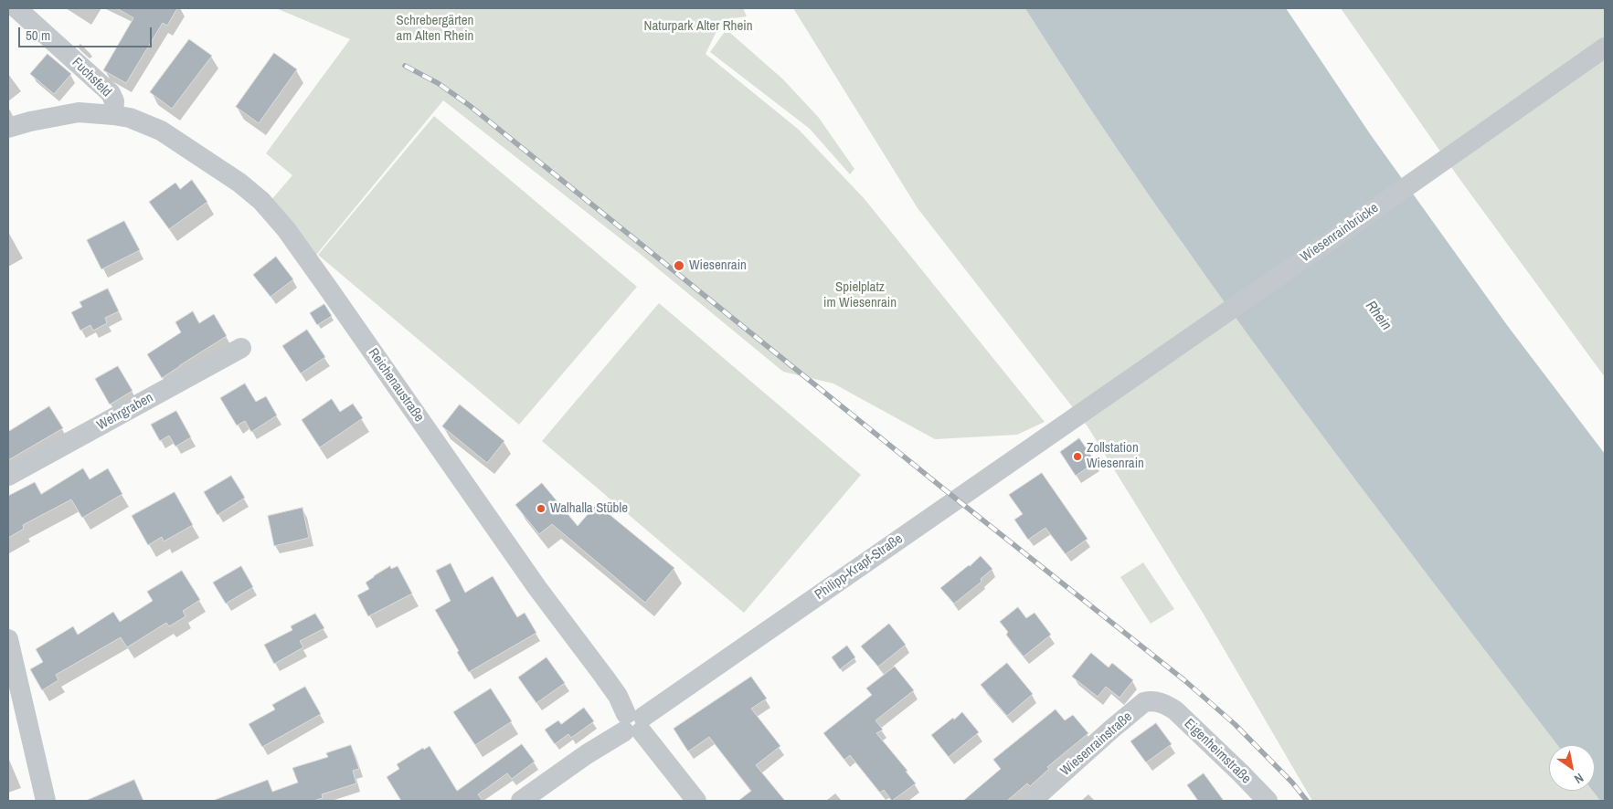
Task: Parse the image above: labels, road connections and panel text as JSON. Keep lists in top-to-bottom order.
{
  "streets": {
    "street": [
      "Fuchsfeld",
      "Wiesenrainbrücke",
      "Reichenaustraße",
      "Wehrgraben",
      "Philipp-Krapf-Straße",
      "Wiesenrainstraße",
      "Eigenheimstraße"
    ]
  },
  "crossings": [
    ["Fuchsfeld", "Reichenaustraße"],
    ["Wiesenrainbrücke", "Philipp-Krapf-Straße"],
    ["Reichenaustraße", "Philipp-Krapf-Straße"],
    ["Wiesenrainstraße", "Eigenheimstraße"]
  ],
  "water": ["Rhein"],
  "parks": ["Schrebergärten am Alten Rhein", "Naturpark Alter Rhein", "Spielplatz im Wiesenrain"],
  "places": ["Wiesenrain", "Zollstation Wiesenrain", "Walhalla Stüble"],
  "scale_bar": "50 m",
  "north": "bottom right"
}
